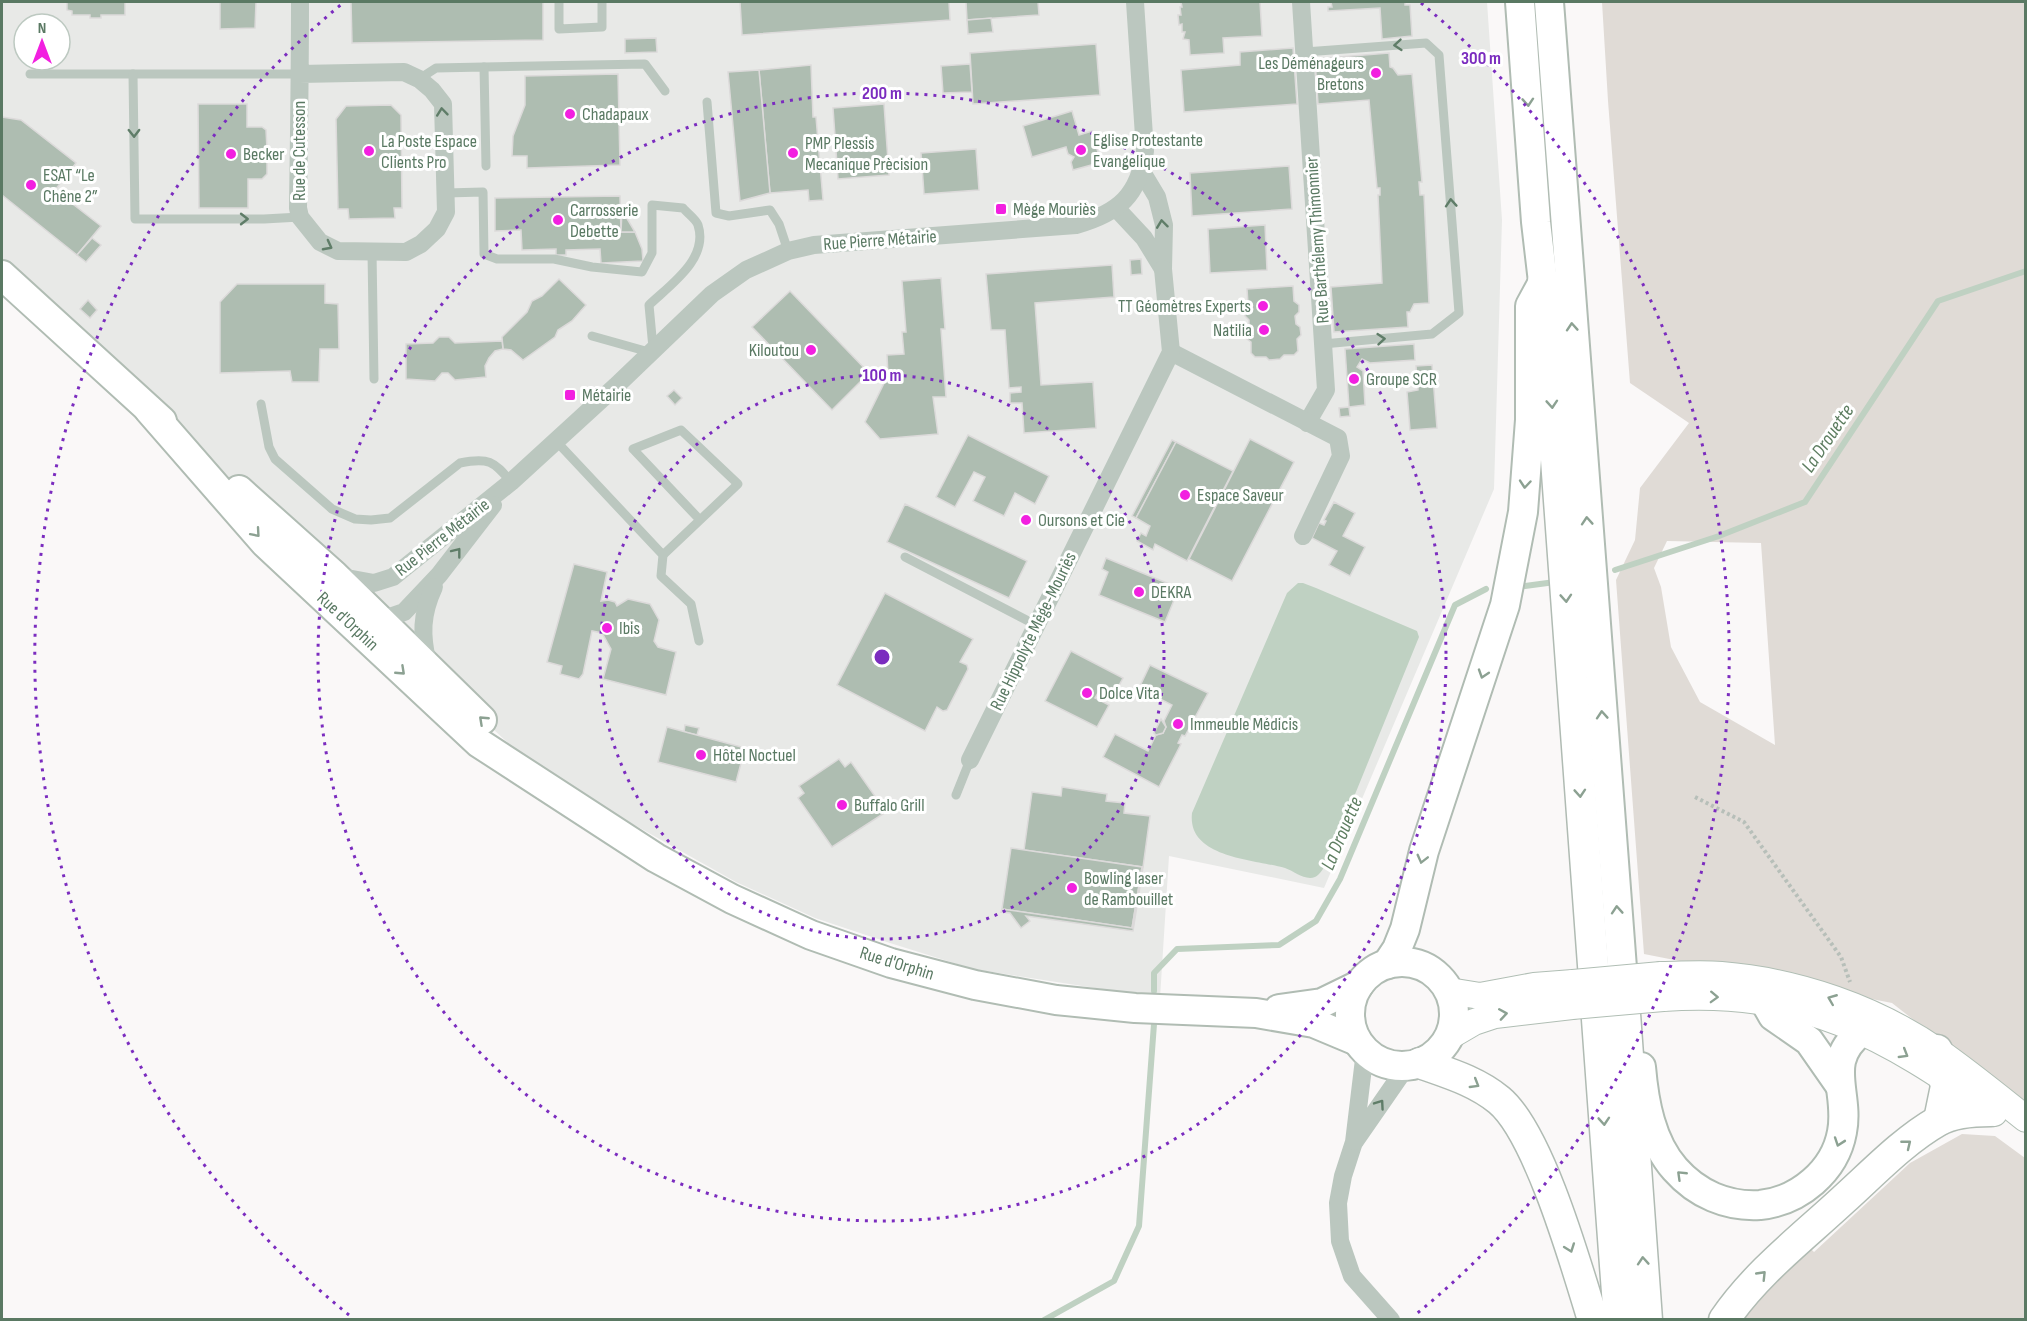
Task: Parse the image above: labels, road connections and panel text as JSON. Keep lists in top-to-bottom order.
{
  "streets": {
    "main road": ["Rue d'Orphin"],
    "street": [
      "Rue de Cutesson",
      "Rue Pierre Métairie",
      "Rue Barthélemy Thimonnier",
      "Rue Hippolyte Mège-Mouriès"
    ]
  },
  "crossings": [
    ["Rue Pierre Métairie", "Rue d'Orphin"]
  ],
  "water": ["La Drouette"],
  "places": {
    "other": [
      "Les Déménageurs Bretons",
      "Chadapaux",
      "Eglise Protestante Evangelique",
      "La Poste Espace Clients Pro",
      "PMP Plessis Mecanique Prècision",
      "Becker",
      "ESAT “Le Chêne 2”",
      "Carrosserie Debette",
      "TT Géomètres Experts",
      "Natilia",
      "Kiloutou",
      "Groupe SCR",
      "Espace Saveur",
      "Oursons et Cie",
      "DEKRA",
      "Ibis",
      "Dolce Vita",
      "Immeuble Médicis",
      "Hôtel Noctuel",
      "Buffalo Grill",
      "Bowling laser de Rambouillet"
    ],
    "transit": ["Mège Mouriès", "Métairie"]
  },
  "north": "top",
  "rings": ["300 m", "200 m", "100 m"]
}
